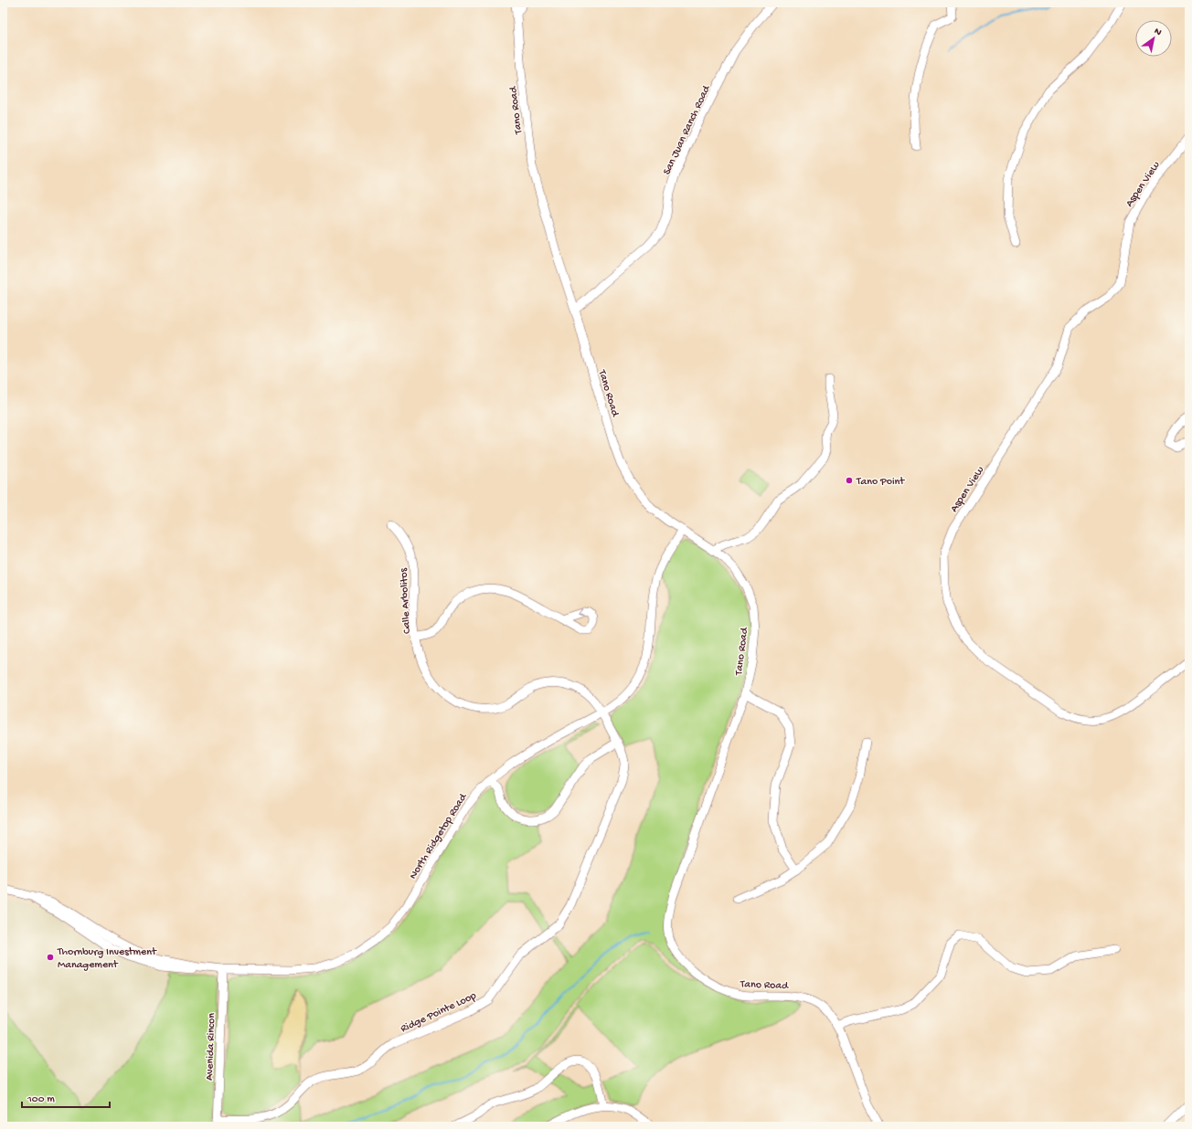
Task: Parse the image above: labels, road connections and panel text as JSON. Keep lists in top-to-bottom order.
{
  "streets": {
    "street": [
      "Tano Road",
      "San Juan Ranch Road",
      "Aspen View",
      "Calle Arbolitos",
      "North Ridgetop Road",
      "Ridge Pointe Loop",
      "Avenida Rincon"
    ]
  },
  "crossings": [
    ["Tano Road", "San Juan Ranch Road"],
    ["Tano Road", "North Ridgetop Road"],
    ["Calle Arbolitos", "North Ridgetop Road"],
    ["Calle Arbolitos", "Ridge Pointe Loop"],
    ["North Ridgetop Road", "Ridge Pointe Loop"],
    ["North Ridgetop Road", "Avenida Rincon"],
    ["Ridge Pointe Loop", "Avenida Rincon"]
  ],
  "places": ["Tano Point", "Thornburg Investment Management"],
  "scale_bar": "100 m",
  "north": "top right"
}
